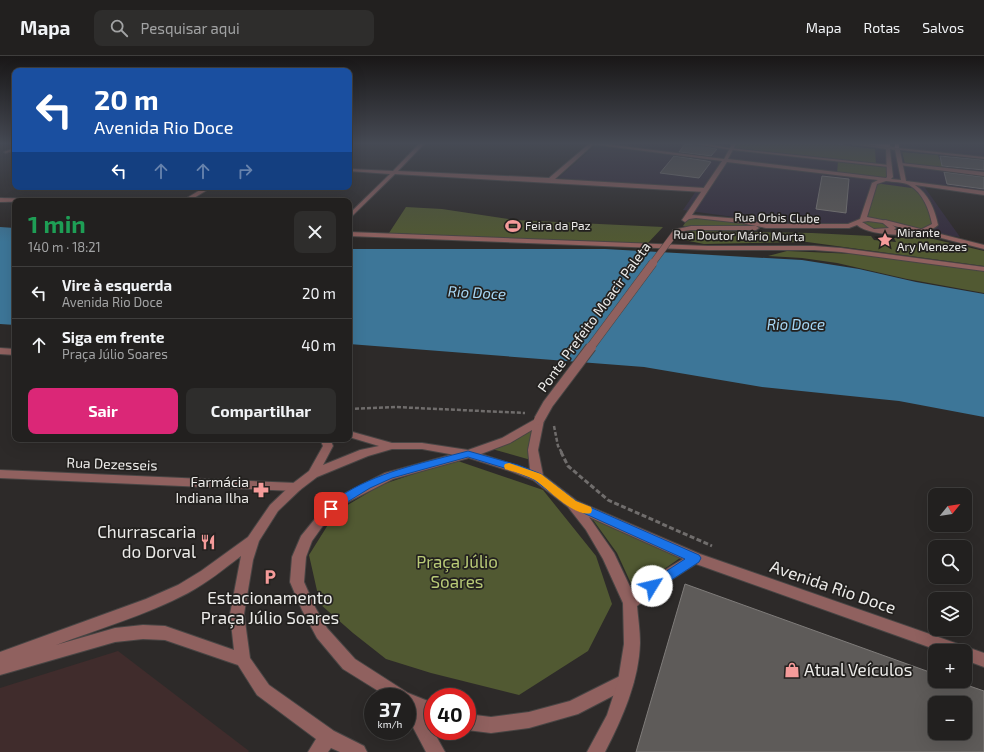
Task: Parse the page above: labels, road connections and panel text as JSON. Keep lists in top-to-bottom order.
{
  "streets": {
    "street": [
      "Rua Orbis Clube",
      "Rua Doutor Mário Murta",
      "Ponte Prefeito Moacir Paleta",
      "Rua Dezesseis",
      "Avenida Rio Doce"
    ]
  },
  "crossings": [
    ["Rua Orbis Clube", "Ponte Prefeito Moacir Paleta"]
  ],
  "water": ["Rio Doce"],
  "parks": ["Praça Júlio Soares"],
  "places": {
    "sports": ["Feira da Paz"],
    "place": ["Mirante Ary Menezes"],
    "pharmacy": ["Farmácia Indiana Ilha"],
    "restaurant": ["Churrascaria do Dorval"],
    "parking": ["Estacionamento Praça Júlio Soares"],
    "shop": ["Atual Veículos"]
  },
  "north": "top right",
  "page": {
    "header": "Mapa",
    "search": "Pesquisar aqui",
    "nav": ["Mapa", "Rotas", "Salvos"],
    "turn": ["20 m", "Avenida Rio Doce"],
    "heading": ["1 min", "140 m · 18:21"],
    "list": [
      {
        "name": "Vire à esquerda",
        "note": "Avenida Rio Doce",
        "value": "20 m"
      },
      {
        "name": "Siga em frente",
        "note": "Praça Júlio Soares",
        "value": "40 m"
      }
    ],
    "buttons": ["Sair", "Compartilhar"],
    "map_buttons": ["+", "−"],
    "speed": "37 km/h",
    "limit": "40"
  }
}
